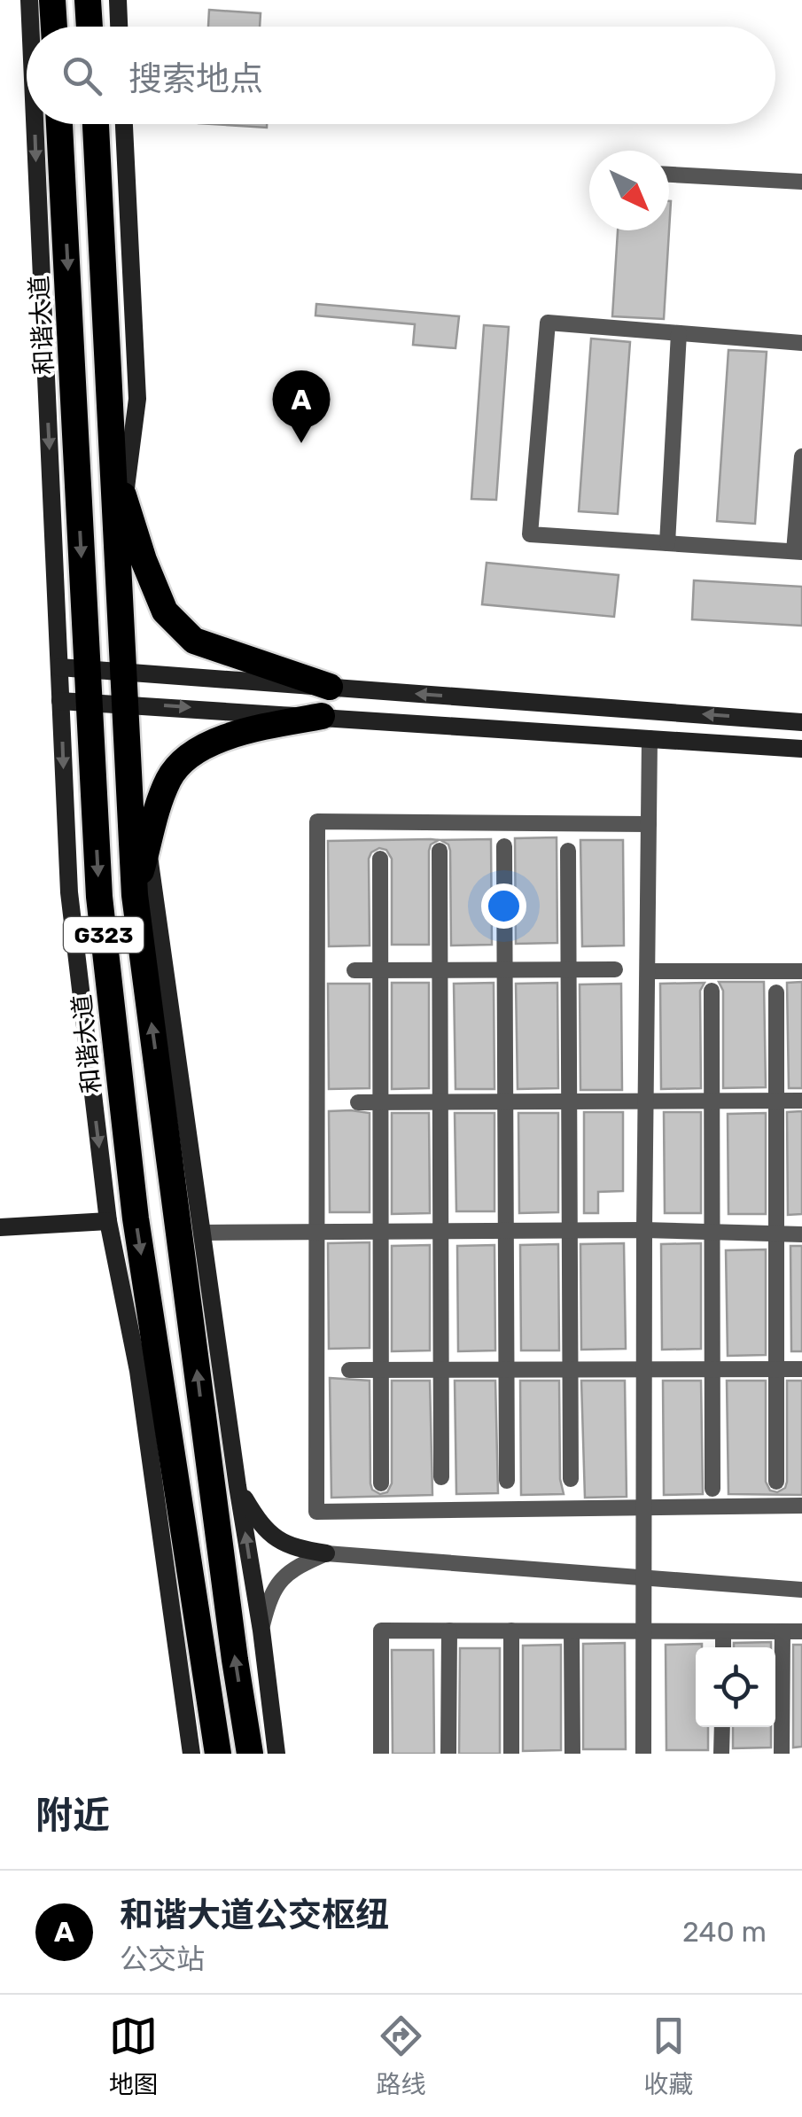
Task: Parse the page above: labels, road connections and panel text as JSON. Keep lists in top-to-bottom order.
{
  "streets": {
    "highway": ["和谐大道", "G323"]
  },
  "north": "bottom right",
  "page": {
    "search": "搜索地点",
    "pins": "A",
    "heading": "附近",
    "list": [
      {
        "mark": "A",
        "name": "和谐大道公交枢纽",
        "note": "公交站",
        "value": "240 m"
      }
    ],
    "nav": ["地图", "路线", "收藏"]
  }
}
